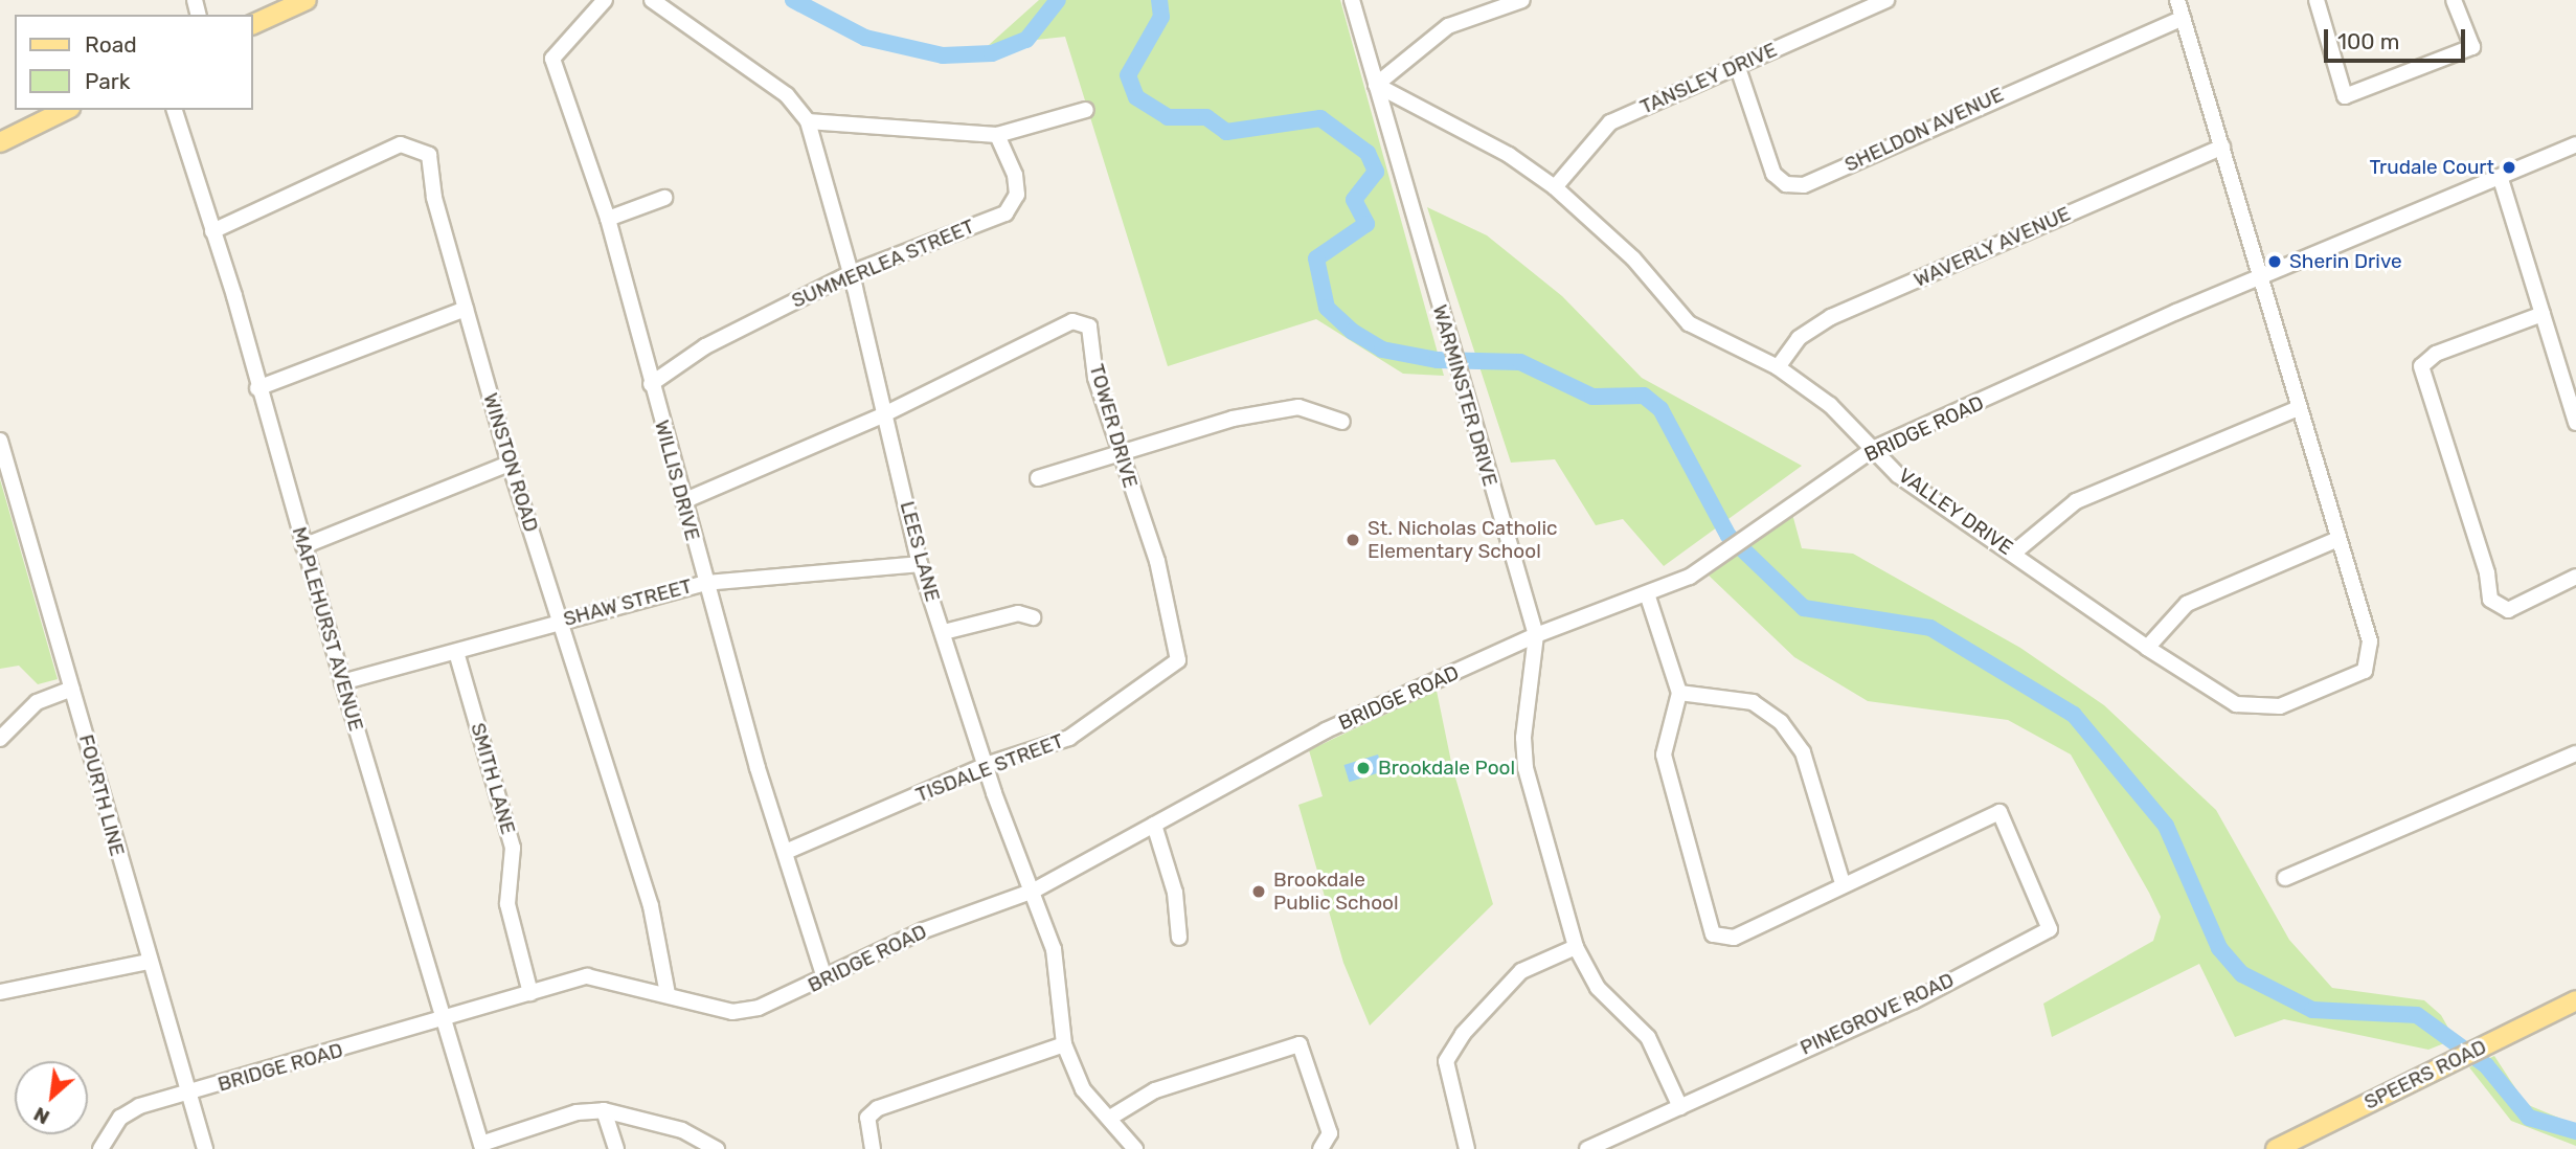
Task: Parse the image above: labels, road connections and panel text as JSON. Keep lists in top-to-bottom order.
{
  "streets": {
    "main road": ["SPEERS ROAD"],
    "street": [
      "TANSLEY DRIVE",
      "SHELDON AVENUE",
      "WAVERLY AVENUE",
      "SUMMERLEA STREET",
      "WARMINSTER DRIVE",
      "TOWER DRIVE",
      "BRIDGE ROAD",
      "WINSTON ROAD",
      "WILLIS DRIVE",
      "VALLEY DRIVE",
      "LEES LANE",
      "SHAW STREET",
      "MAPLEHURST AVENUE",
      "TISDALE STREET",
      "SMITH LANE",
      "FOURTH LINE",
      "PINEGROVE ROAD"
    ]
  },
  "crossings": [
    ["TANSLEY DRIVE", "SHELDON AVENUE"],
    ["TANSLEY DRIVE", "VALLEY DRIVE"],
    ["WAVERLY AVENUE", "VALLEY DRIVE"],
    ["SUMMERLEA STREET", "WILLIS DRIVE"],
    ["SUMMERLEA STREET", "LEES LANE"],
    ["WARMINSTER DRIVE", "BRIDGE ROAD"],
    ["WARMINSTER DRIVE", "PINEGROVE ROAD"],
    ["TOWER DRIVE", "LEES LANE"],
    ["TOWER DRIVE", "TISDALE STREET"],
    ["BRIDGE ROAD", "WINSTON ROAD"],
    ["BRIDGE ROAD", "WILLIS DRIVE"],
    ["BRIDGE ROAD", "VALLEY DRIVE"],
    ["BRIDGE ROAD", "LEES LANE"],
    ["BRIDGE ROAD", "MAPLEHURST AVENUE"],
    ["BRIDGE ROAD", "SMITH LANE"],
    ["BRIDGE ROAD", "FOURTH LINE"],
    ["WINSTON ROAD", "SHAW STREET"],
    ["WINSTON ROAD", "MAPLEHURST AVENUE"],
    ["WILLIS DRIVE", "SHAW STREET"],
    ["WILLIS DRIVE", "TISDALE STREET"],
    ["LEES LANE", "SHAW STREET"],
    ["LEES LANE", "TISDALE STREET"],
    ["SHAW STREET", "MAPLEHURST AVENUE"],
    ["SHAW STREET", "SMITH LANE"]
  ],
  "places": [
    "Trudale Court",
    "Sherin Drive",
    "St. Nicholas Catholic Elementary School",
    "Brookdale Pool",
    "Brookdale Public School"
  ],
  "legend": ["Road", "Park"],
  "scale_bar": "100 m",
  "north": "bottom left"
}
